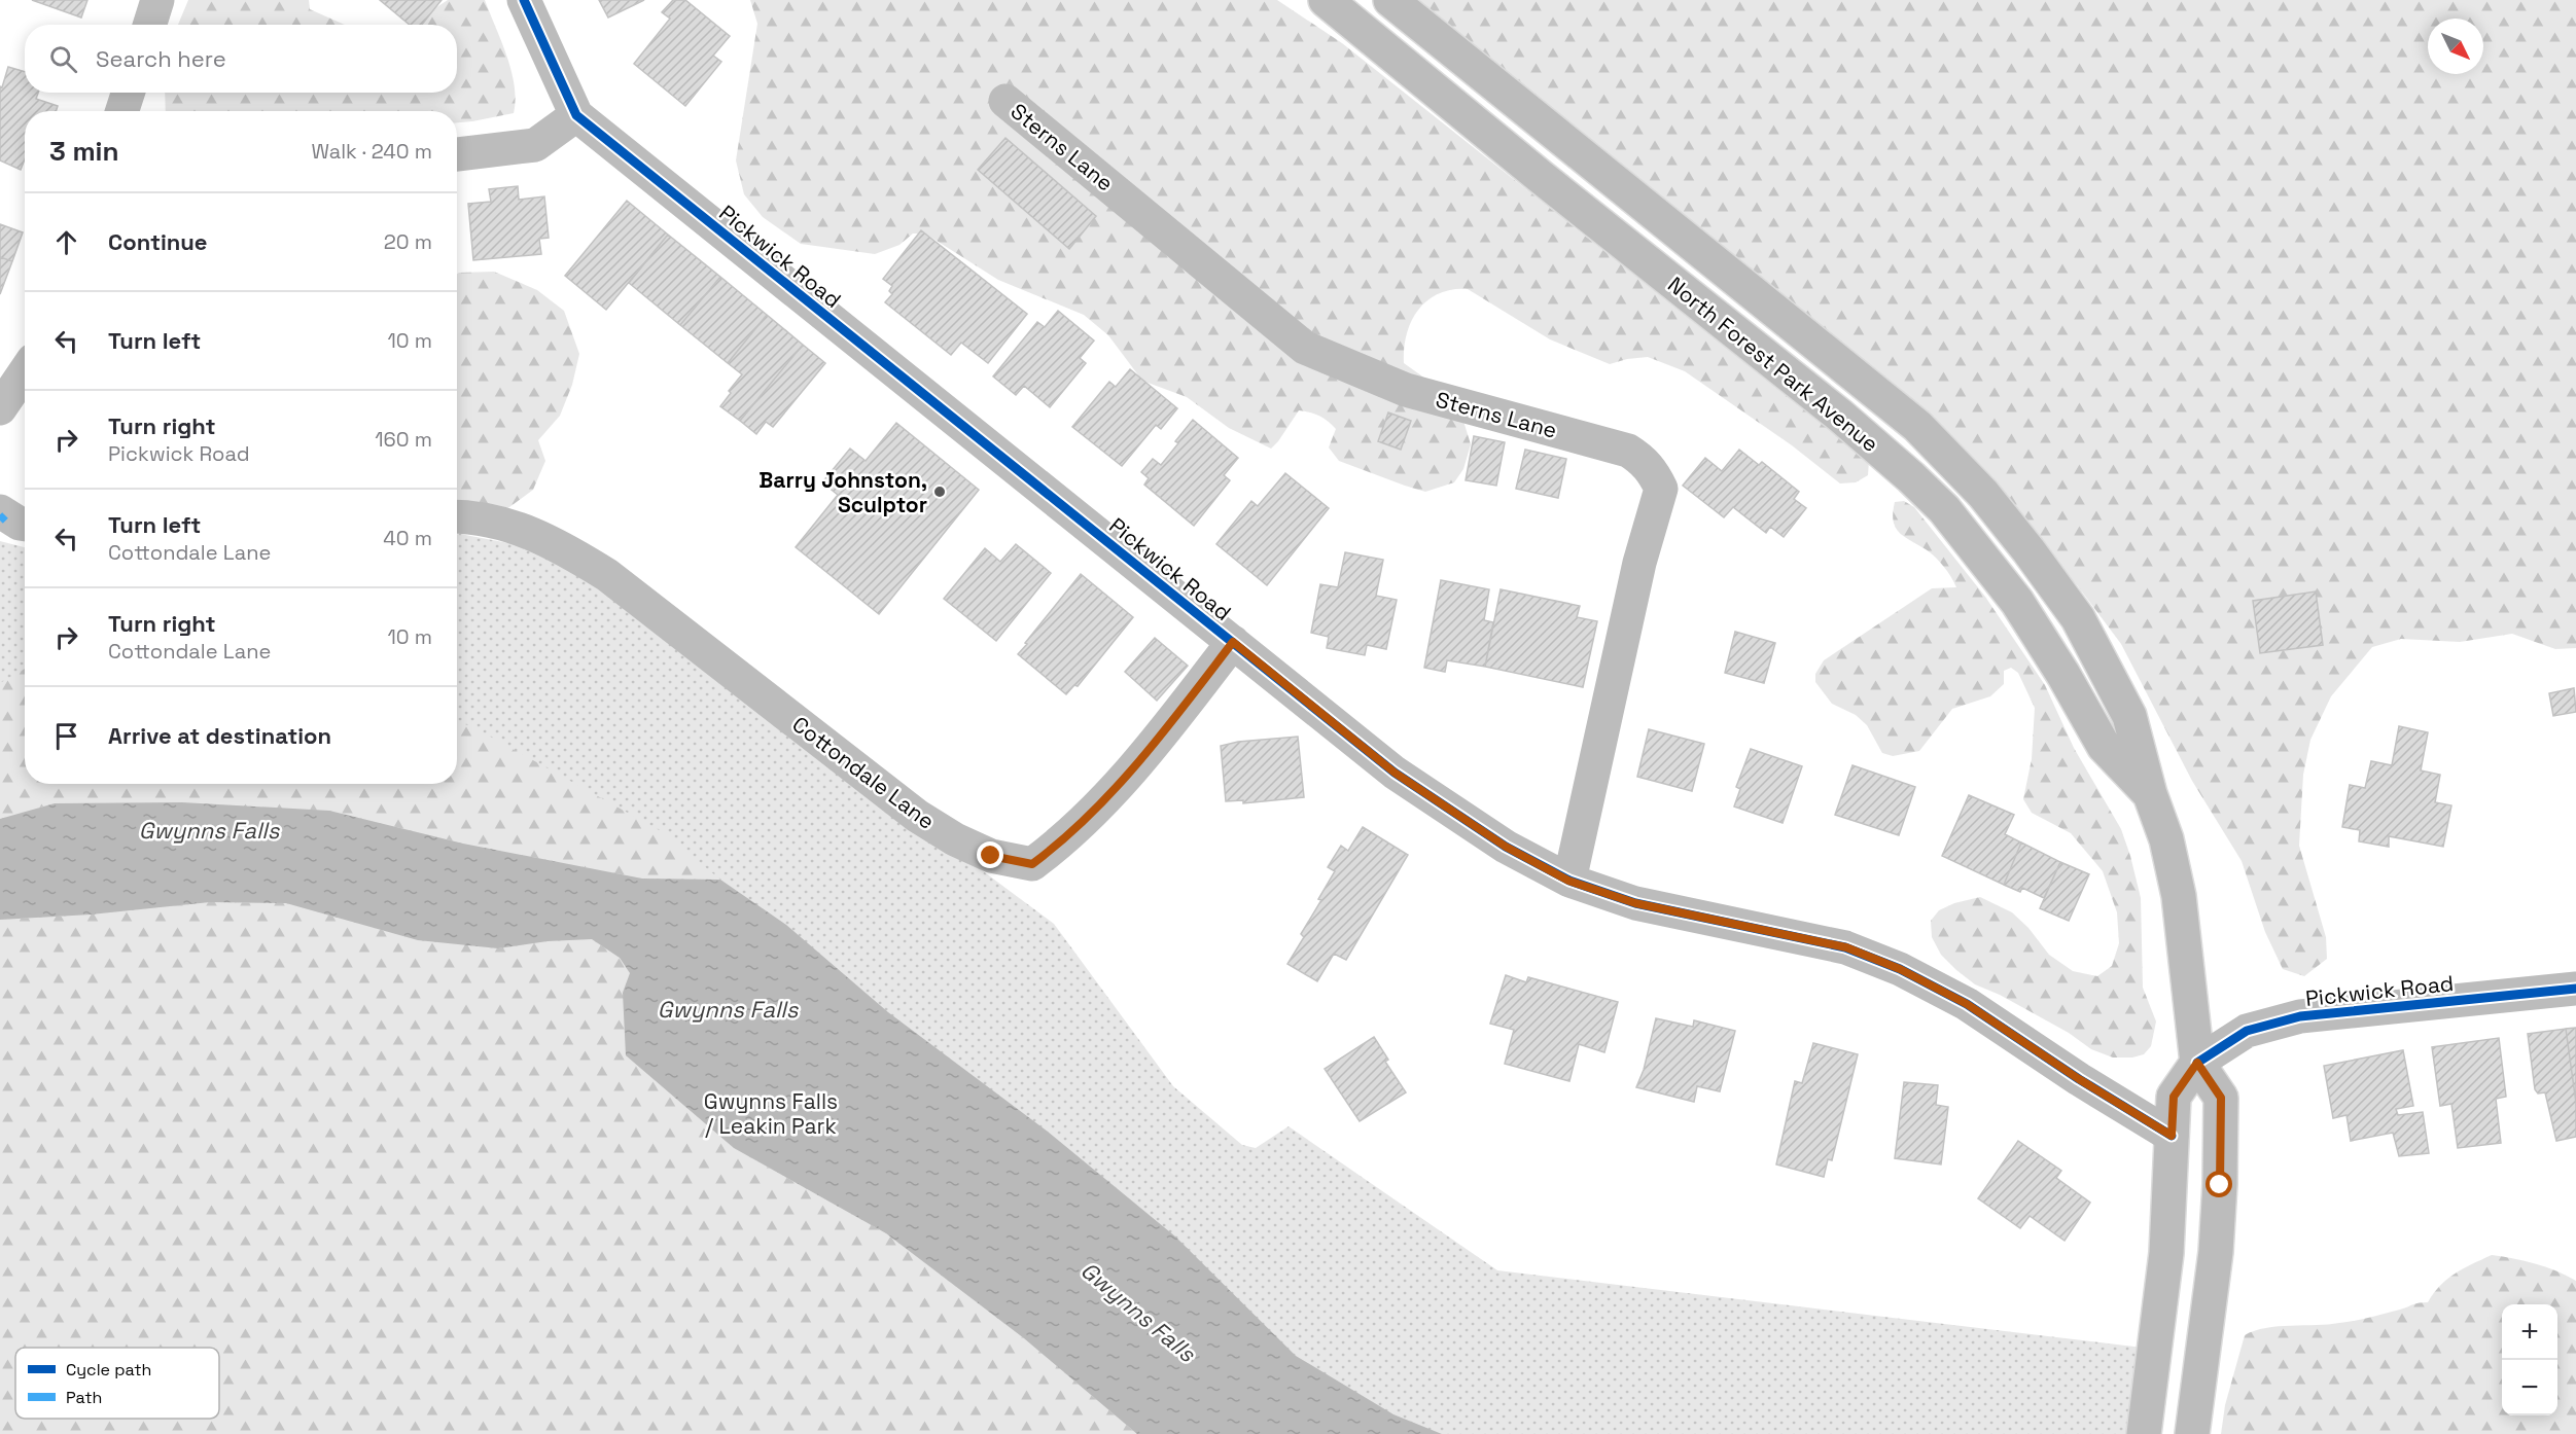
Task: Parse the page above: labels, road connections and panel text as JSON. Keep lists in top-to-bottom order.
{
  "streets": {
    "main road": [
      "Sterns Lane",
      "Pickwick Road",
      "North Forest Park Avenue",
      "Cottondale Lane"
    ]
  },
  "crossings": [
    ["Sterns Lane", "Pickwick Road"],
    ["Pickwick Road", "North Forest Park Avenue"],
    ["Pickwick Road", "Cottondale Lane"]
  ],
  "water": ["Gwynns Falls"],
  "parks": ["Gwynns Falls / Leakin Park"],
  "places": ["Barry Johnston, Sculptor"],
  "legend": ["Cycle path", "Path"],
  "north": "bottom right",
  "page": {
    "search": "Search here",
    "heading": ["3 min", "Walk · 240 m"],
    "list": [
      ["Continue", "20 m"],
      ["Turn left", "10 m"],
      ["Turn right", "Pickwick Road", "160 m"],
      ["Turn left", "Cottondale Lane", "40 m"],
      ["Turn right", "Cottondale Lane", "10 m"],
      "Arrive at destination"
    ],
    "map_buttons": ["+", "−"]
  }
}
